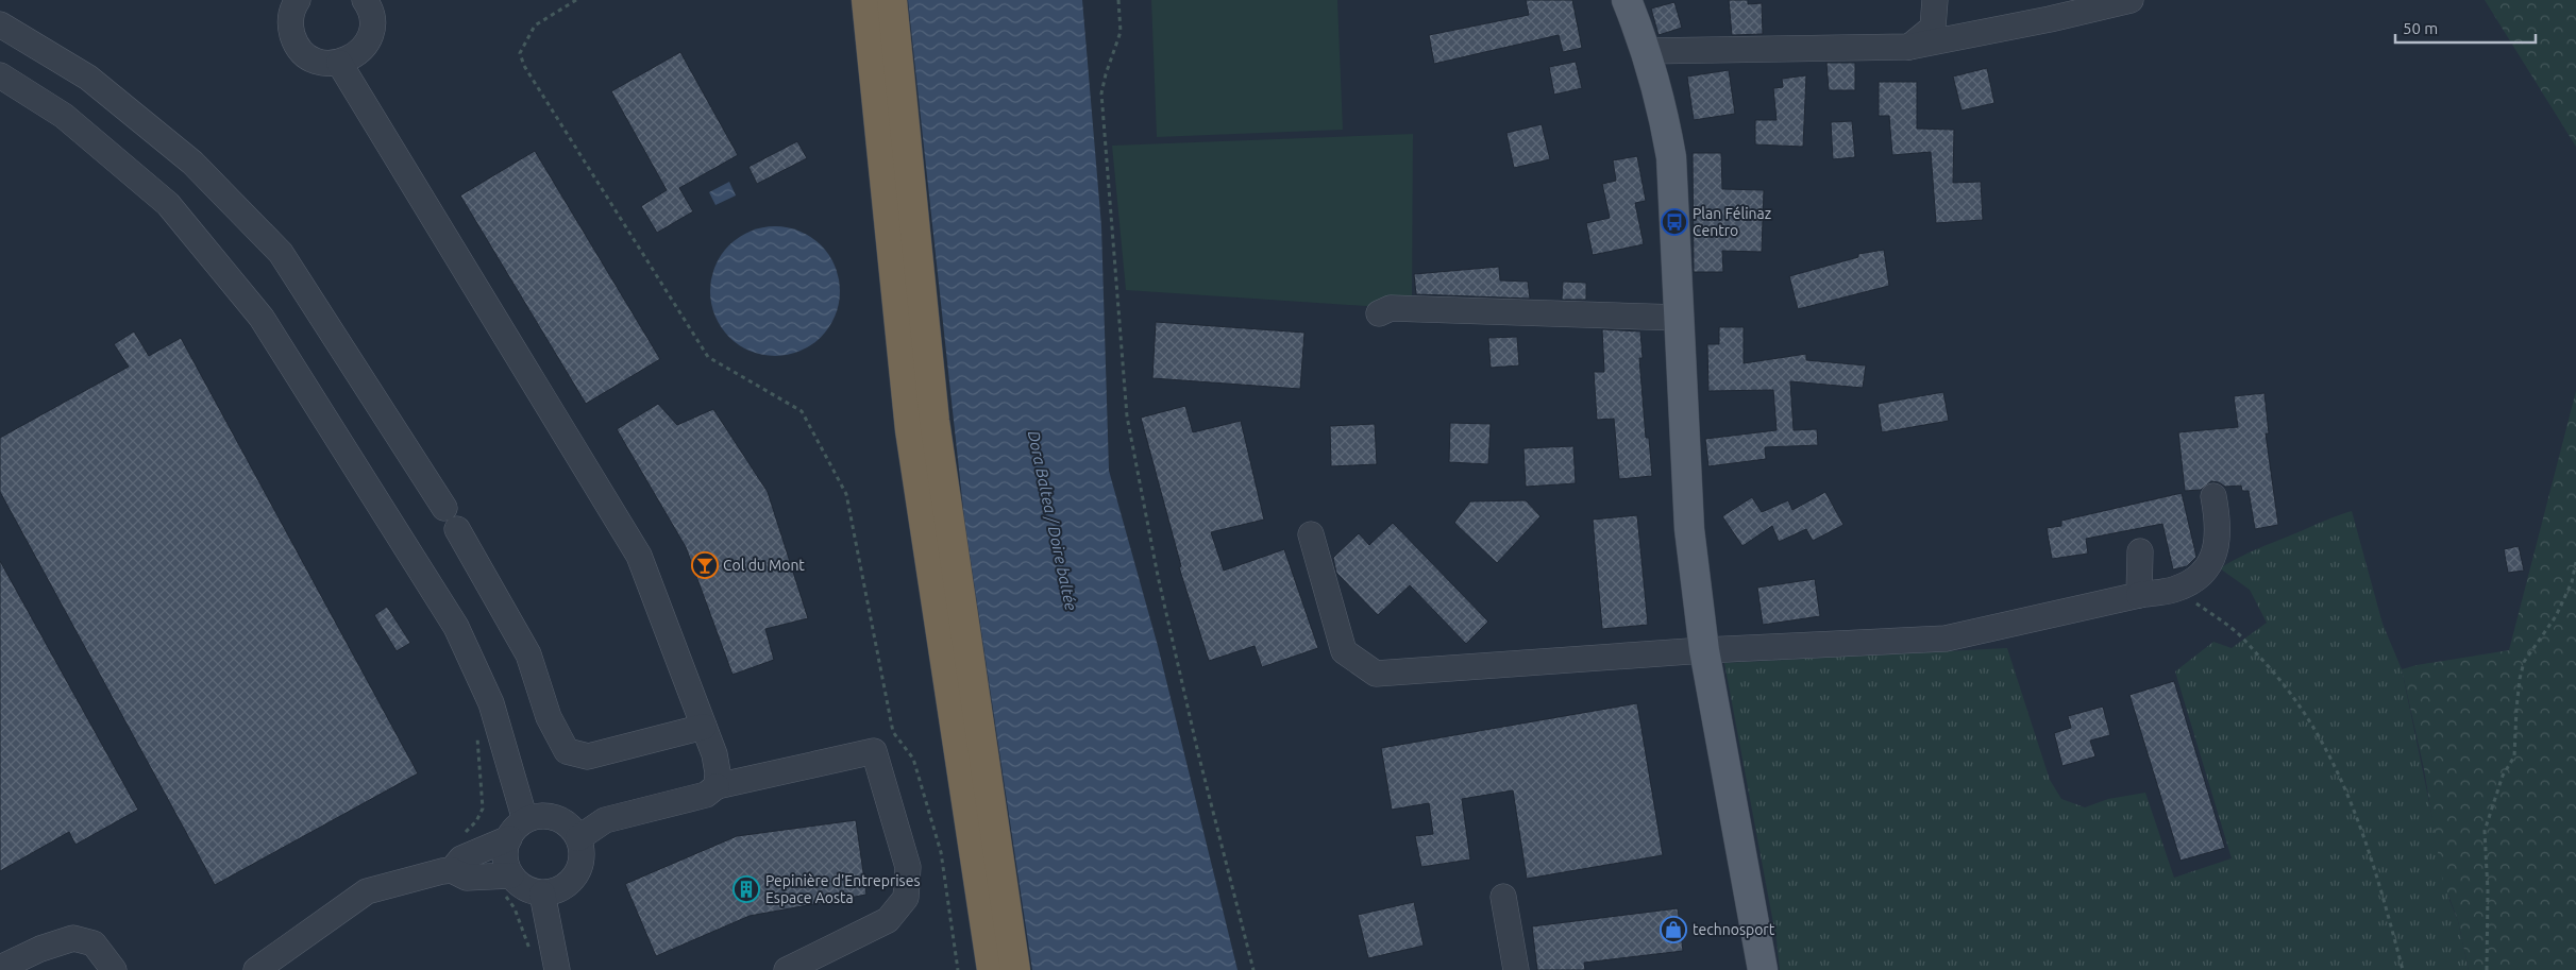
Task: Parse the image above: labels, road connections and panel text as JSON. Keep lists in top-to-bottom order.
{
  "water": ["Dora Baltea / Doire baltée"],
  "places": {
    "bus stop": ["Plan Félinaz Centro"],
    "bar": ["Col du Mont"],
    "building": ["Pepinière d'Entreprises Espace Aosta"],
    "shop": ["technosport"]
  },
  "scale_bar": "50 m"
}
